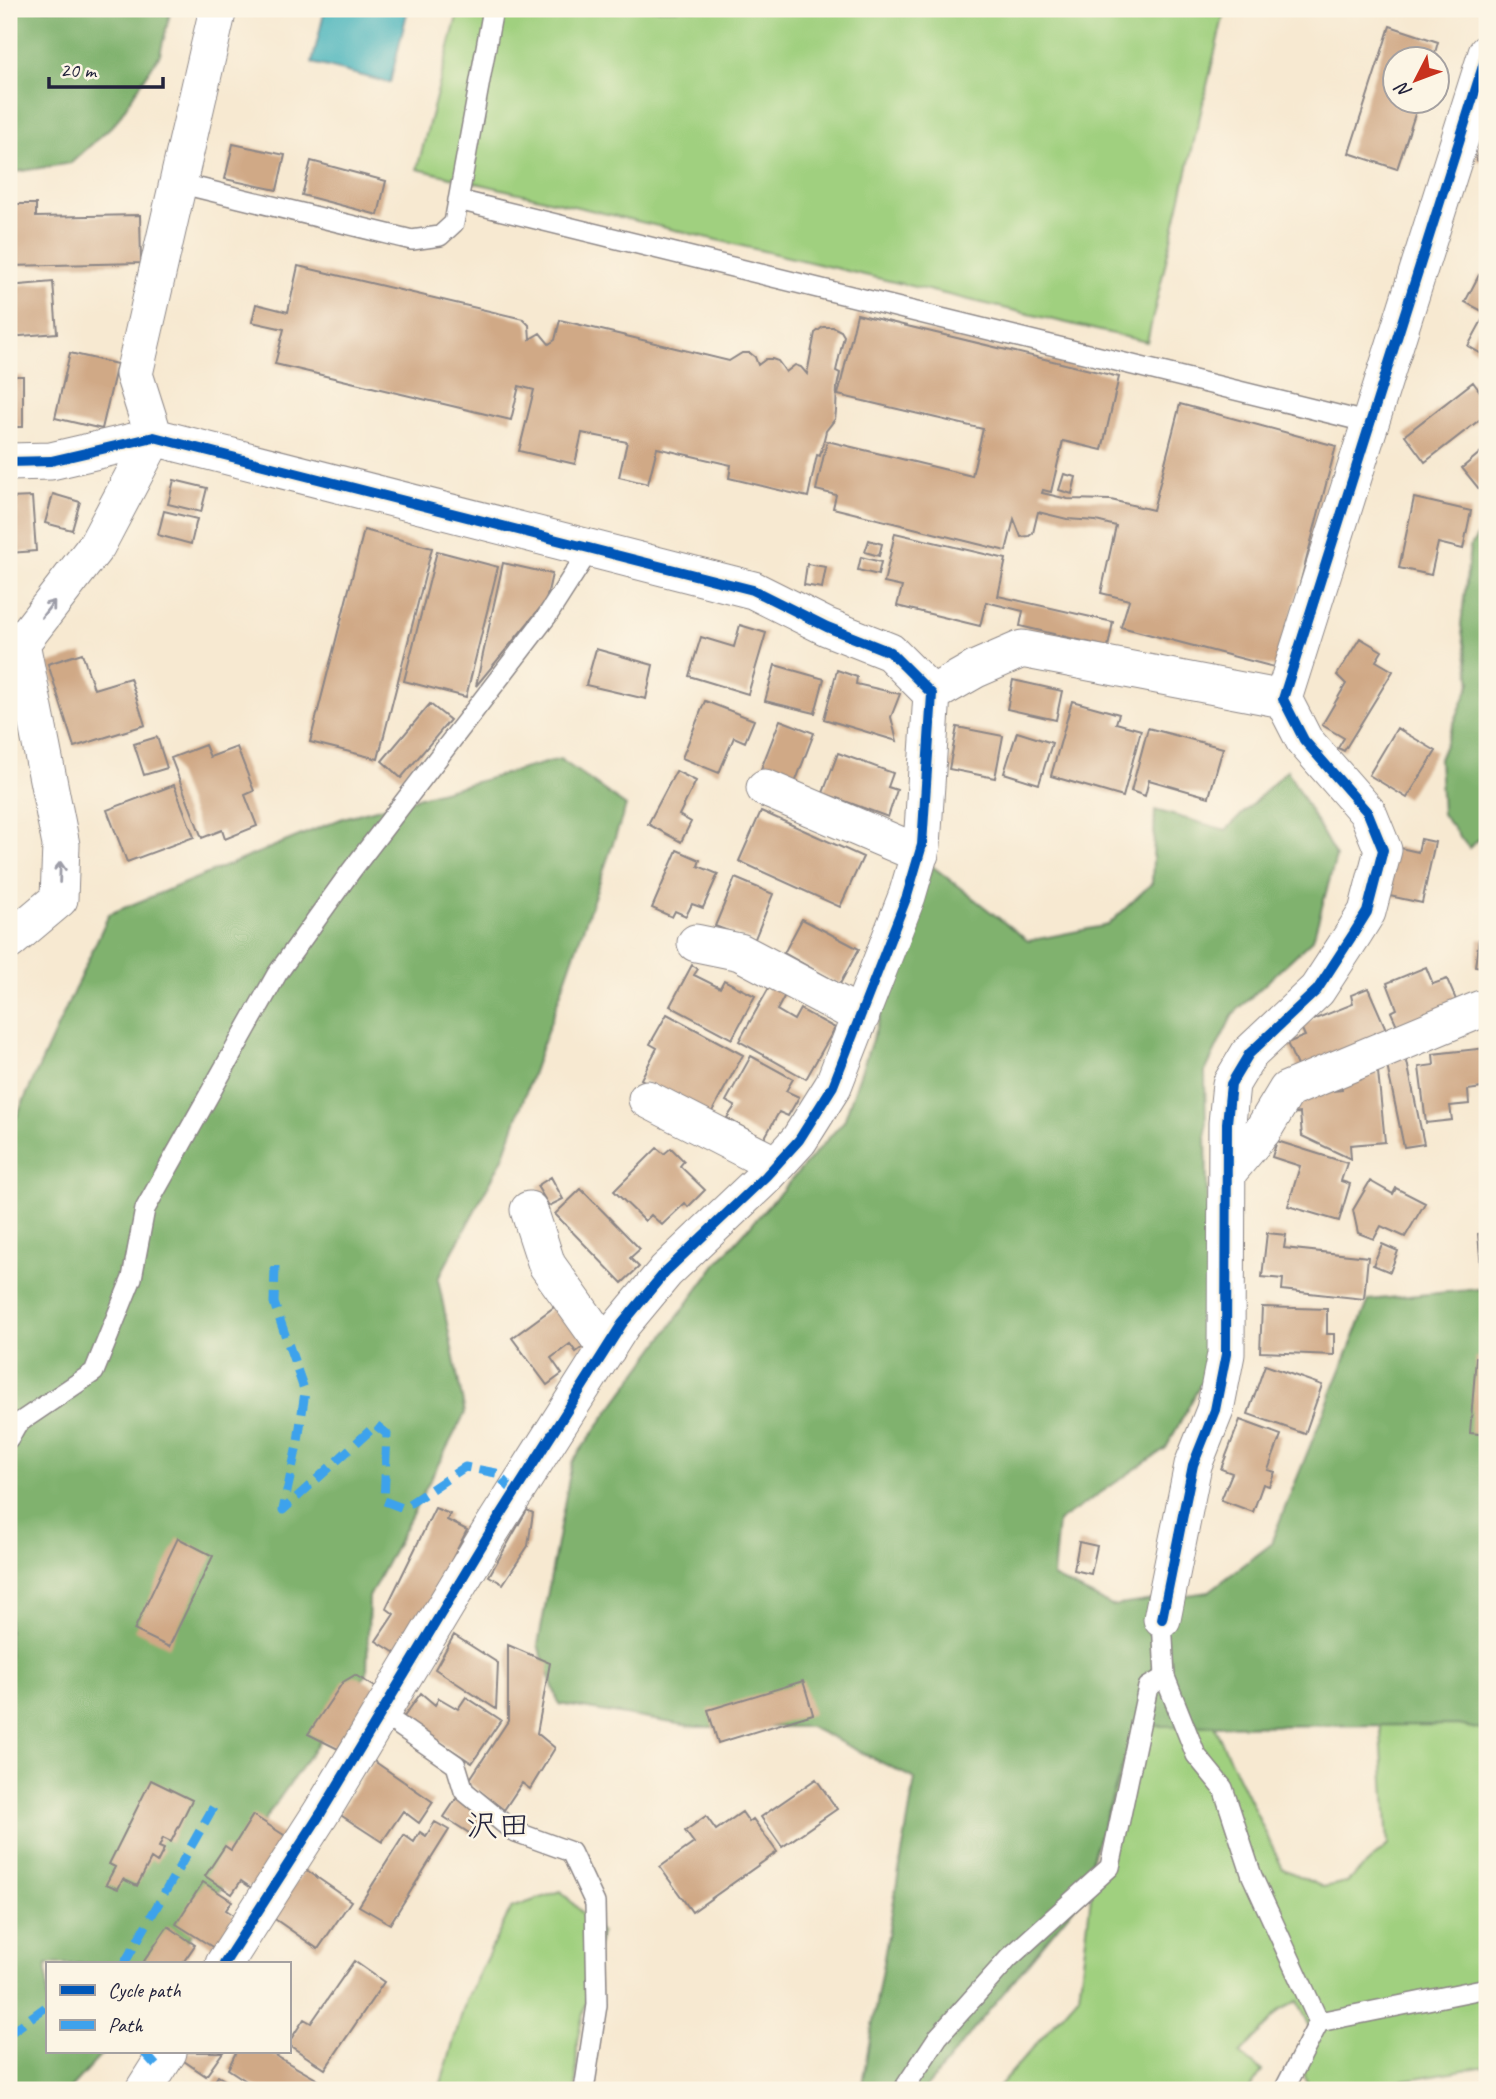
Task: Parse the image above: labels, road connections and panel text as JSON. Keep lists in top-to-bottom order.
{
  "districts": ["沢田"],
  "legend": ["Cycle path", "Path"],
  "scale_bar": "20 m",
  "north": "bottom left"
}
